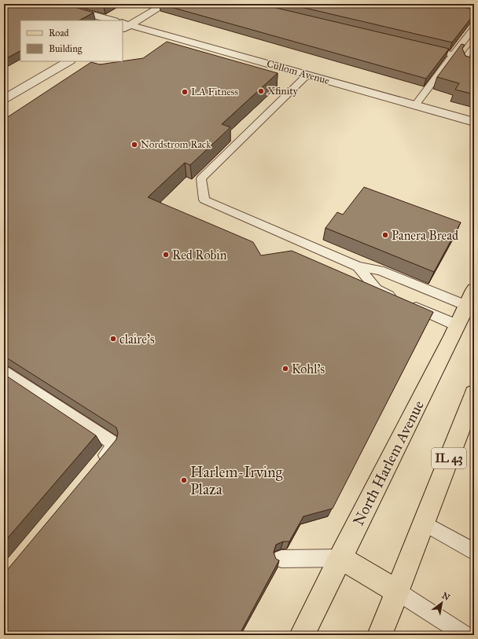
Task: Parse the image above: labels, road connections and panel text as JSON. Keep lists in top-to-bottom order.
{
  "streets": {
    "main road": ["IL 43", "North Harlem Avenue"],
    "street": ["Cullom Avenue"]
  },
  "places": [
    "Xfinity",
    "LA Fitness",
    "Nordstrom Rack",
    "Panera Bread",
    "Red Robin",
    "claire's",
    "Kohl's",
    "Harlem-Irving Plaza"
  ],
  "legend": ["Road", "Building"],
  "north": "top right"
}
